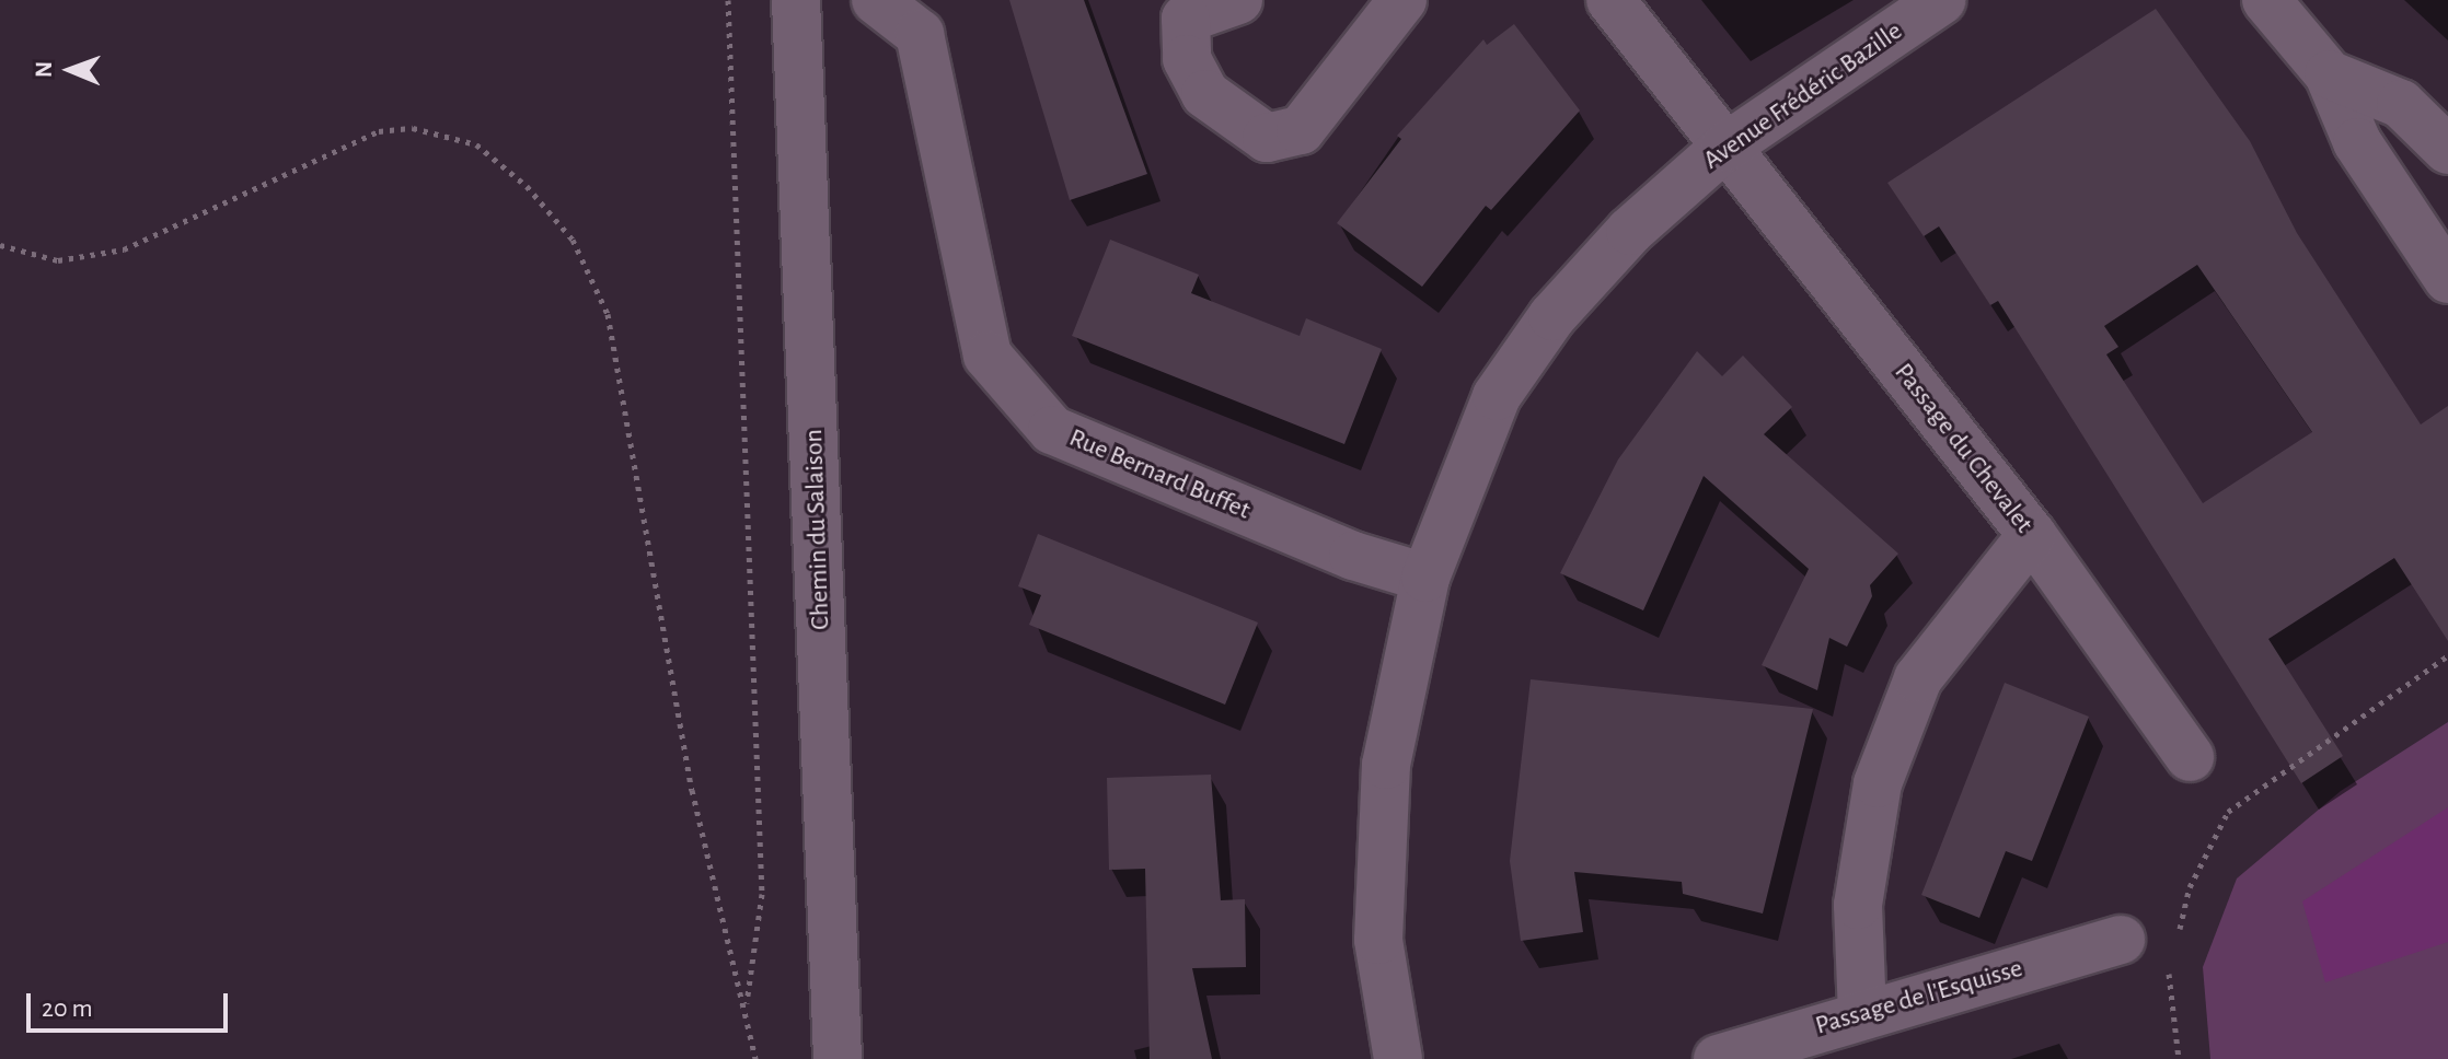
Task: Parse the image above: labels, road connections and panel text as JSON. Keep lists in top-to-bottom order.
{
  "streets": {
    "street": [
      "Avenue Frédéric Bazille",
      "Passage du Chevalet",
      "Rue Bernard Buffet",
      "Chemin du Salaison",
      "Passage de l'Esquisse"
    ]
  },
  "crossings": [
    ["Avenue Frédéric Bazille", "Passage du Chevalet"],
    ["Avenue Frédéric Bazille", "Rue Bernard Buffet"]
  ],
  "scale_bar": "20 m",
  "north": "left"
}
